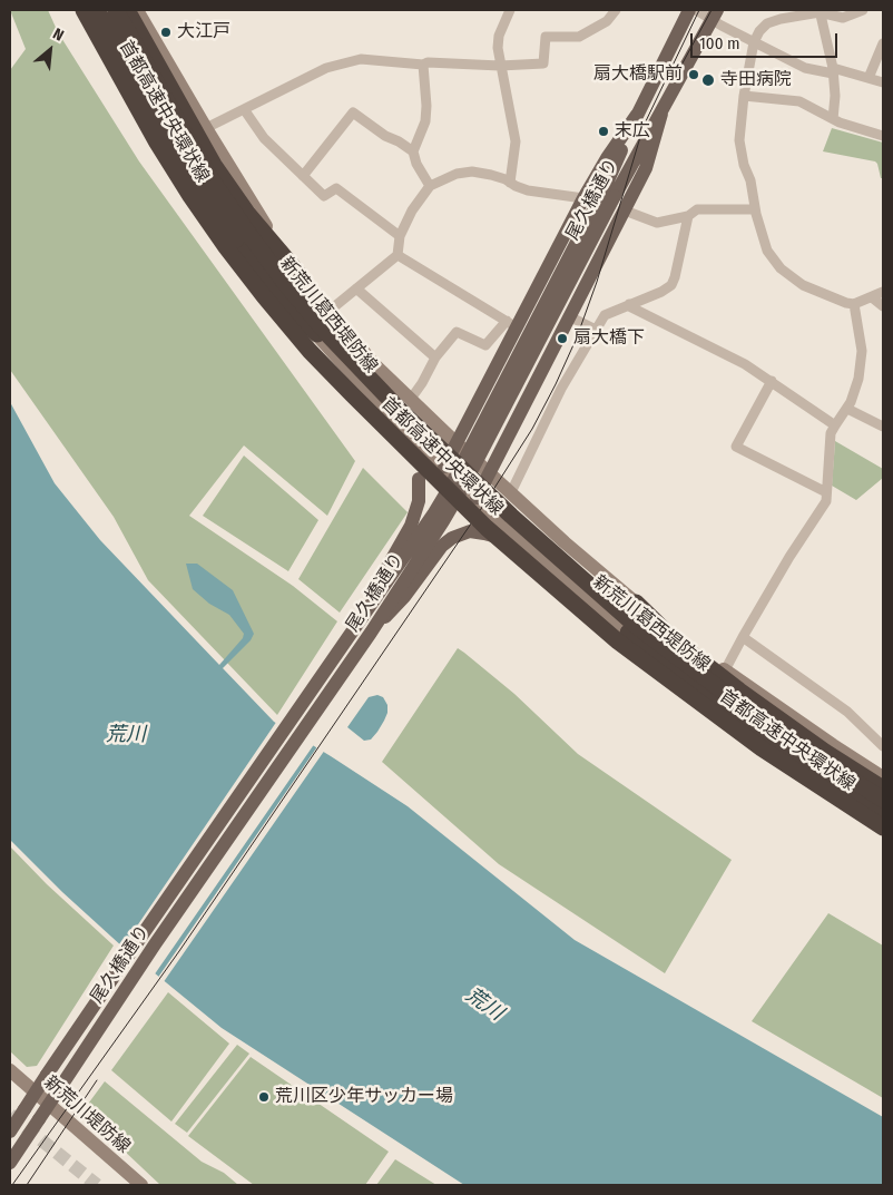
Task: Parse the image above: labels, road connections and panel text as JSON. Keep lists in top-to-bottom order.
{
  "streets": {
    "highway": ["首都高速中央環状線"],
    "main road": ["尾久橋通り", "新荒川葛西堤防線", "新荒川堤防線"]
  },
  "crossings": [
    ["尾久橋通り", "新荒川堤防線"]
  ],
  "water": ["荒川"],
  "places": [
    "大江戸",
    "扇大橋駅前",
    "寺田病院",
    "末広",
    "扇大橋下",
    "荒川区少年サッカー場"
  ],
  "scale_bar": "100 m",
  "north": "top right"
}
